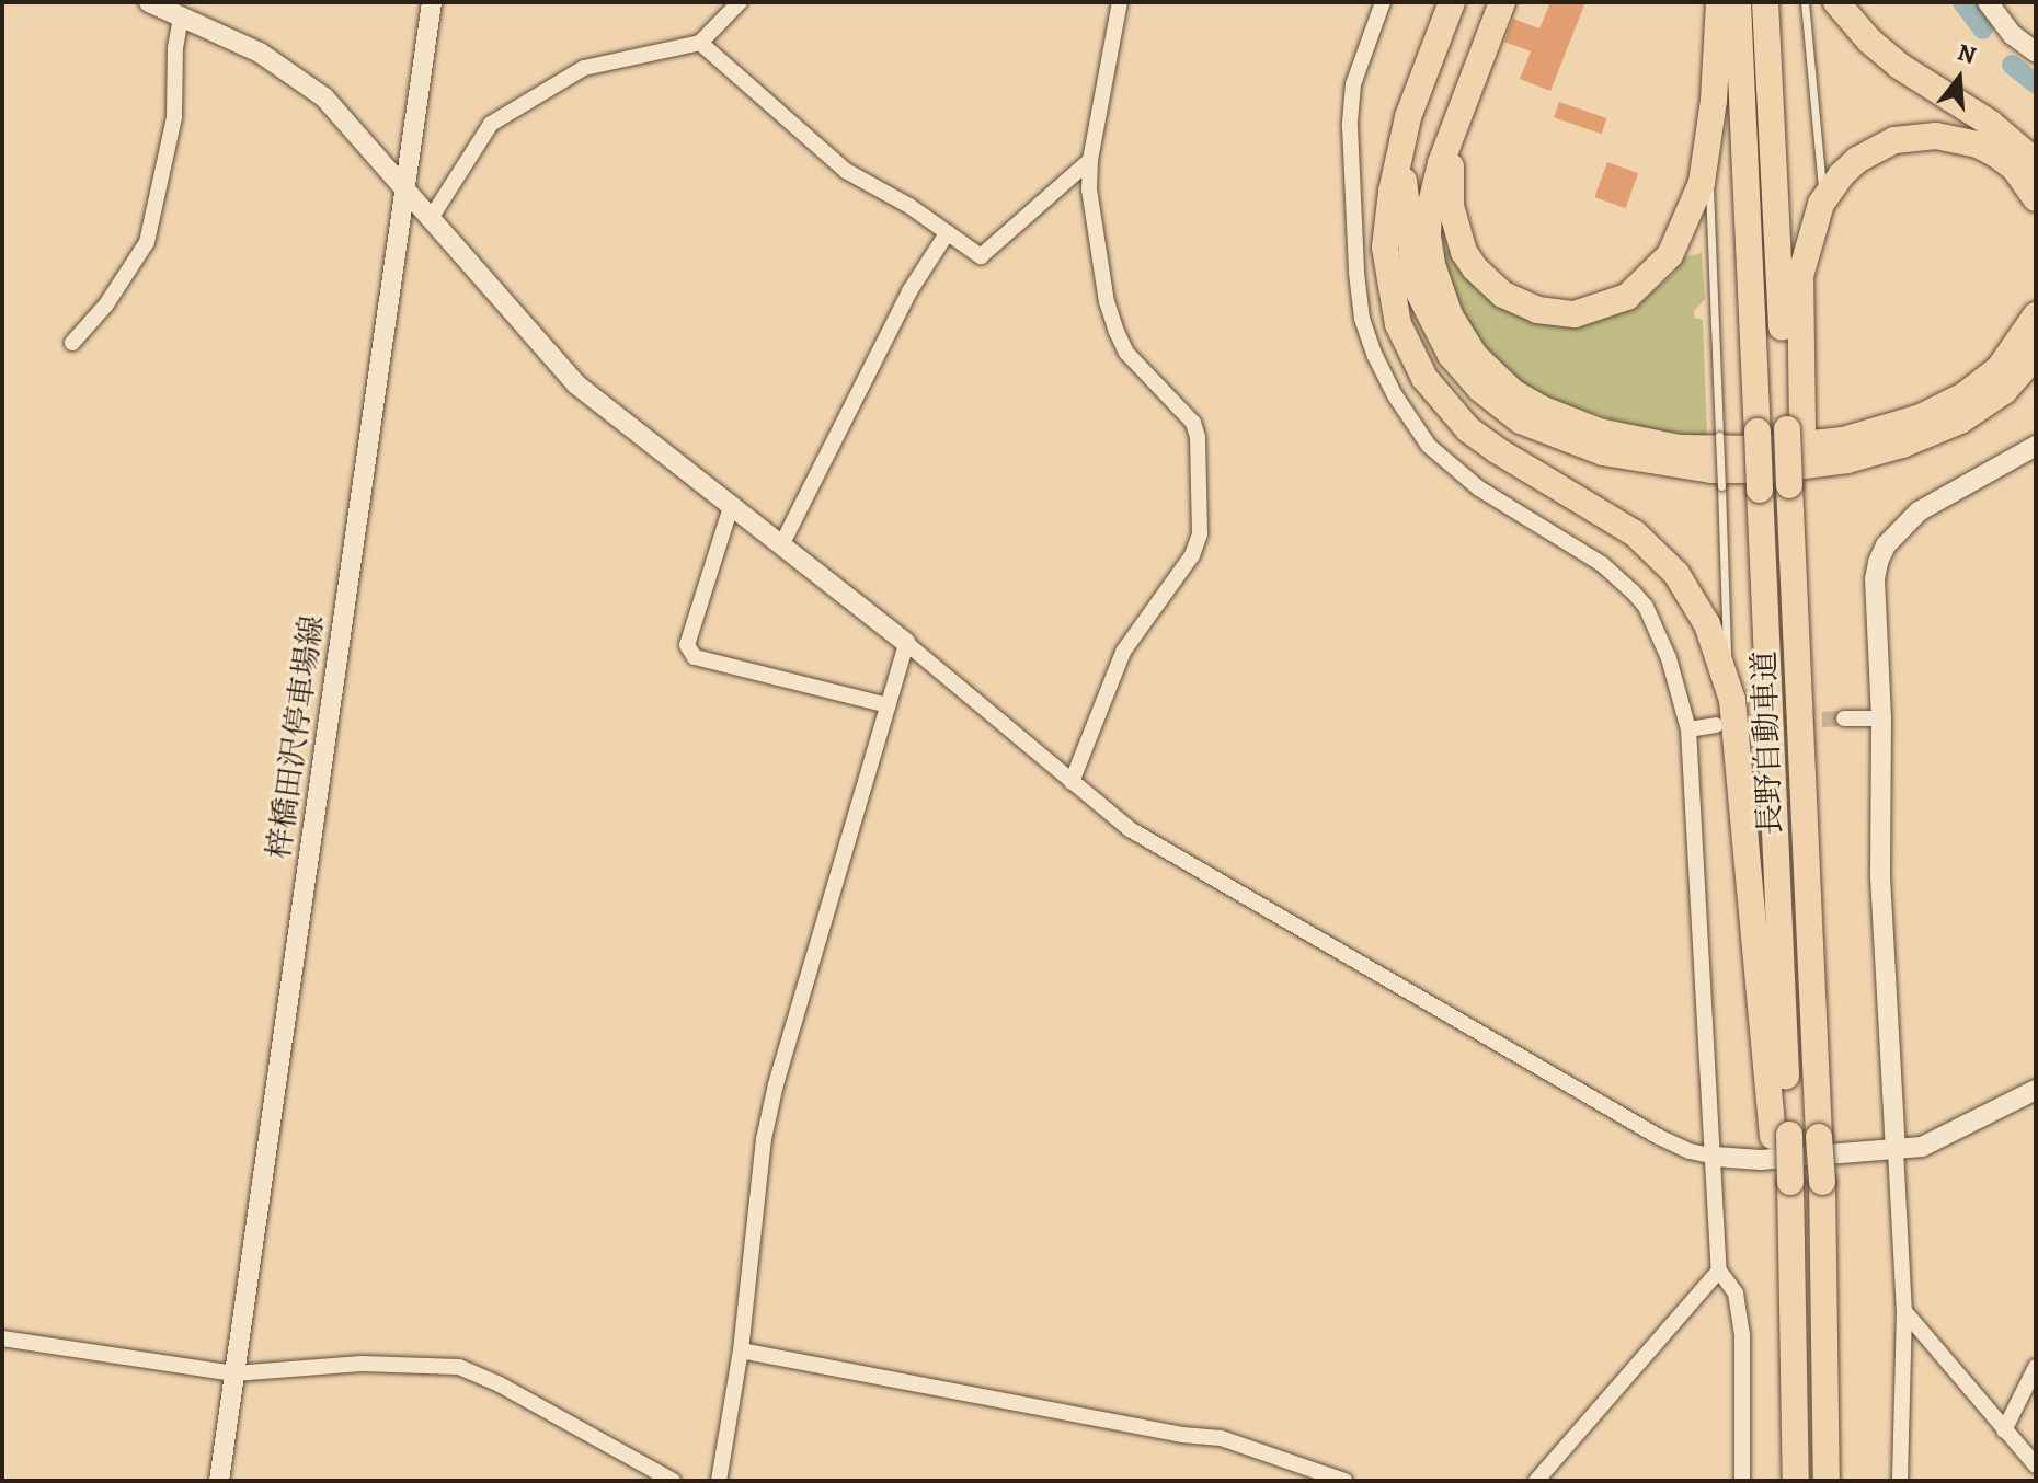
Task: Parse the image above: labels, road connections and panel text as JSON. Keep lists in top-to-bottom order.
{
  "streets": {
    "highway": ["長野自動車道"],
    "street": ["梓橋田沢停車場線"]
  },
  "north": "top"
}
